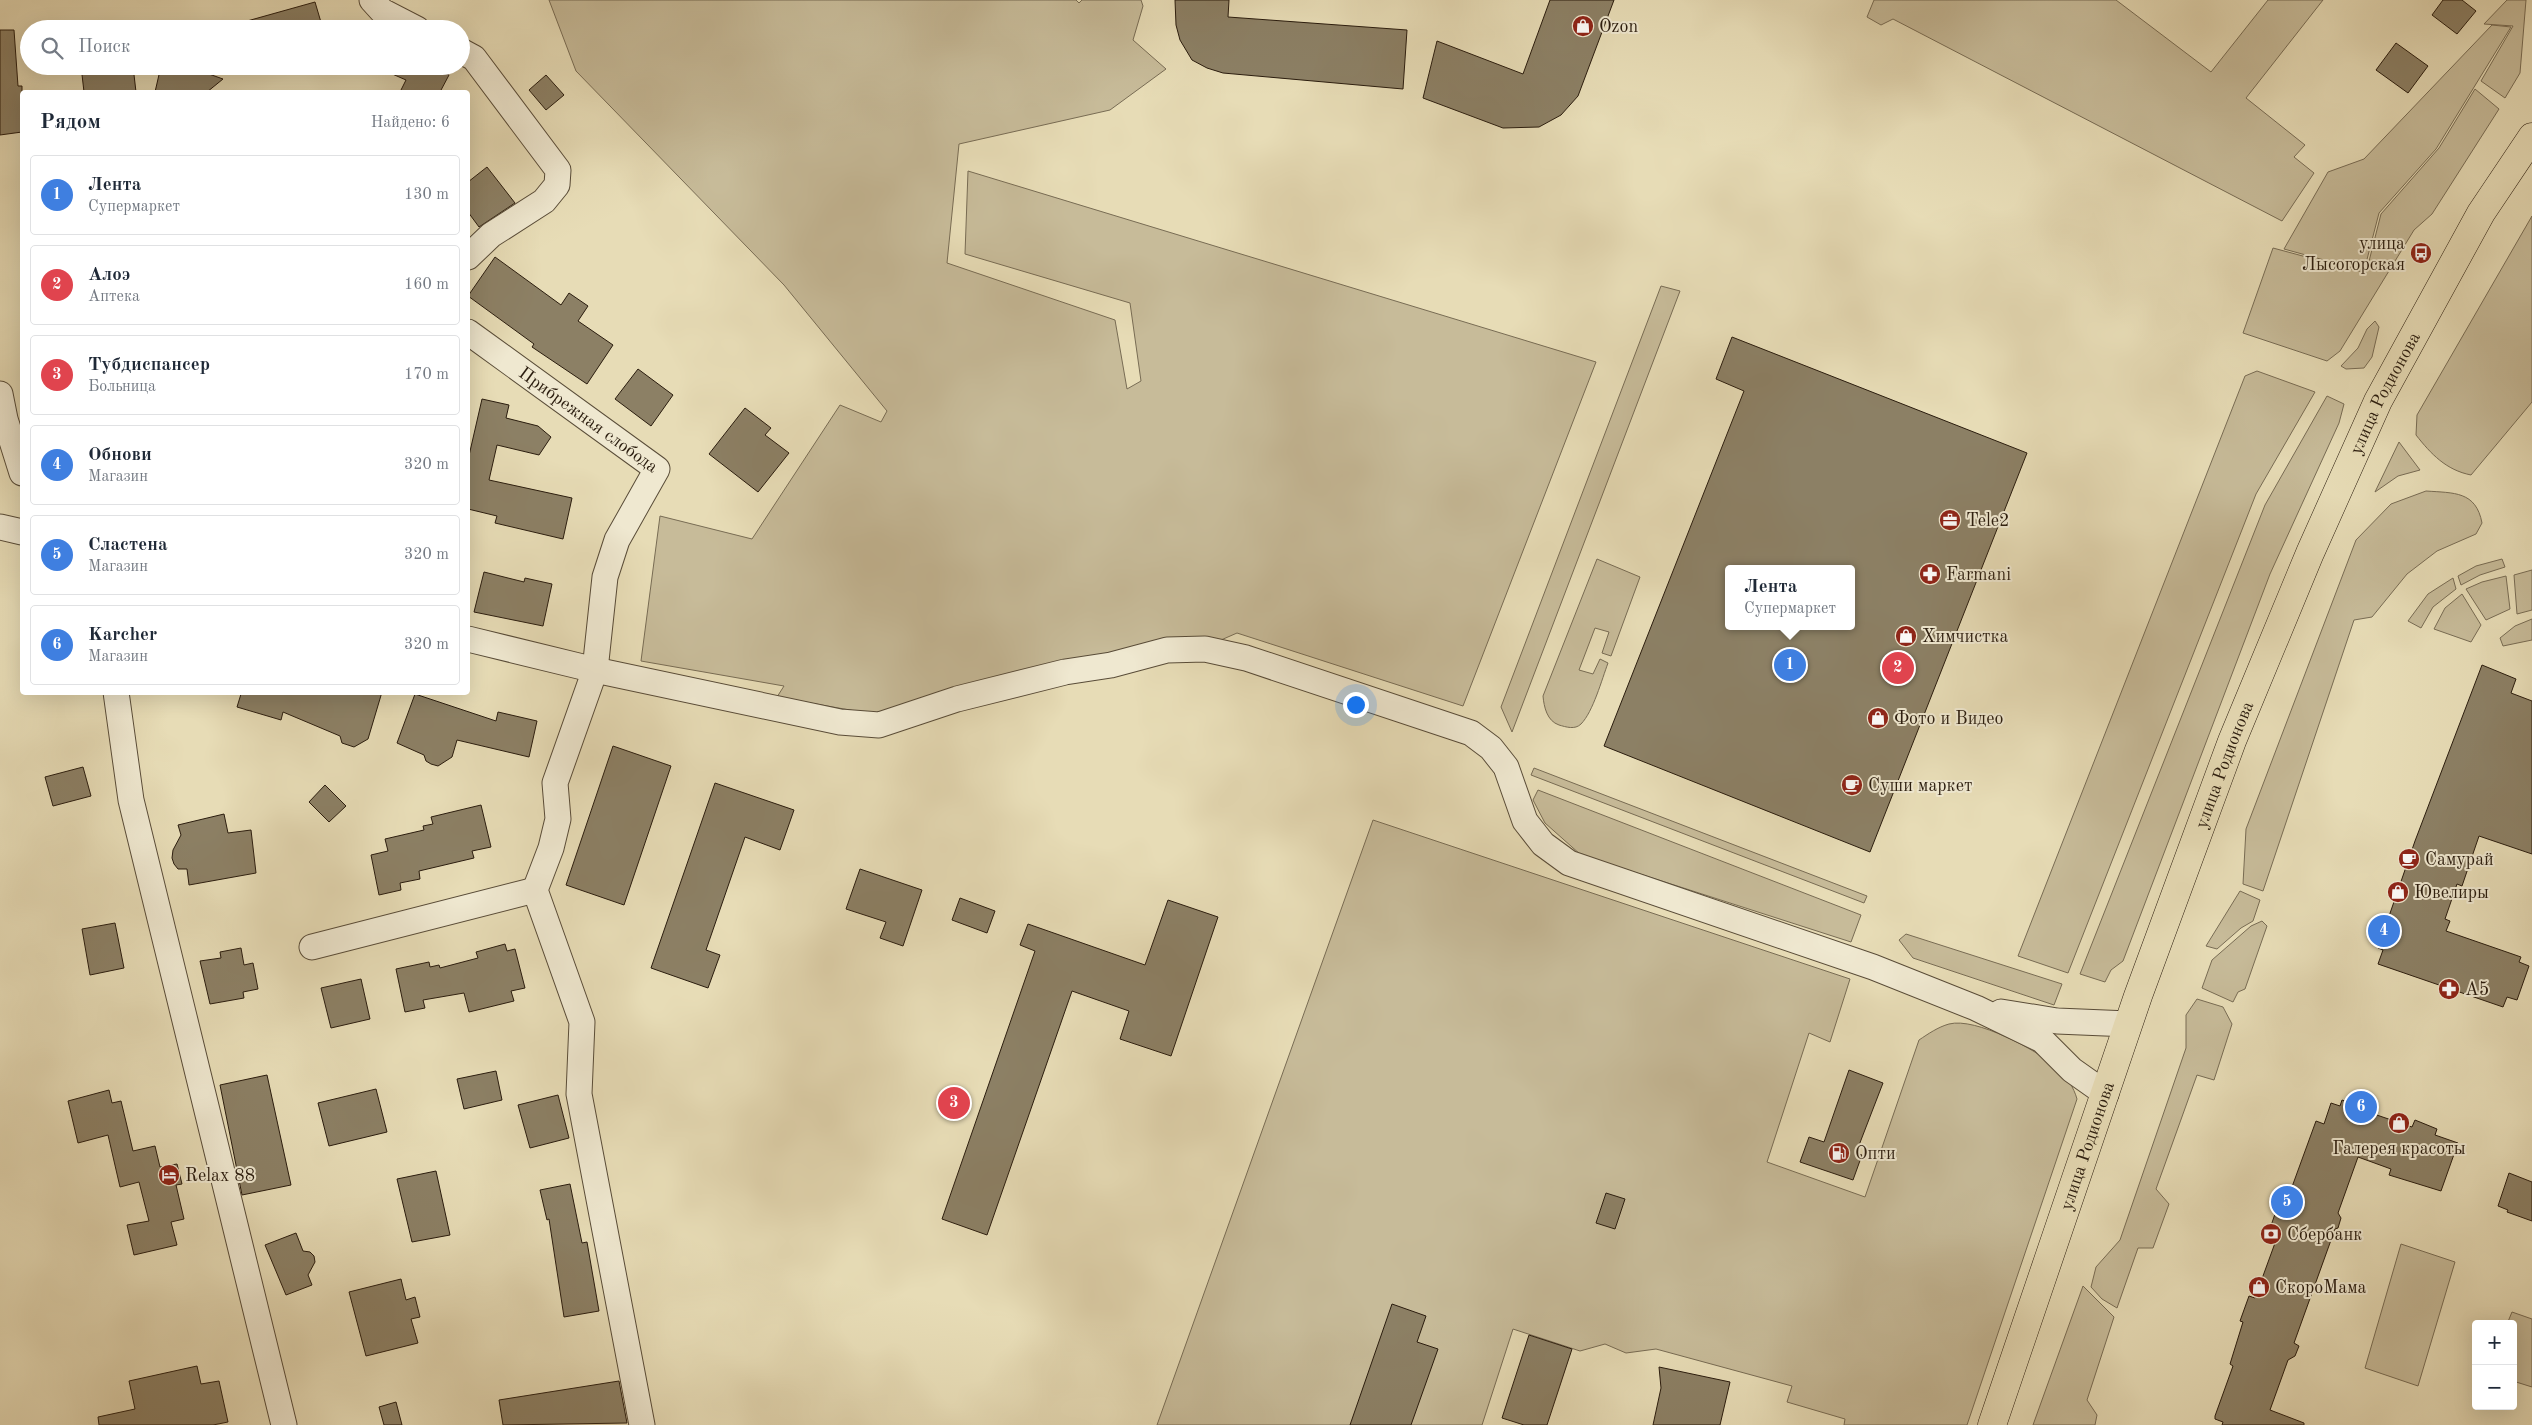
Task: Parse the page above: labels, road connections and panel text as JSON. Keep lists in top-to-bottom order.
{
  "streets": {
    "main road": ["улица Родионова"],
    "street": ["Прибрежная слобода"]
  },
  "places": {
    "shop": [
      "Ozon",
      "Химчистка",
      "Фото и Видео",
      "Ювелиры",
      "Галерея красоты",
      "СкороМама"
    ],
    "bus stop": ["улица Лысогорская"],
    "office": ["Tele2"],
    "pharmacy": ["Farmani", "А5"],
    "cafe": ["Суши маркет", "Самурай"],
    "fuel station": ["Опти"],
    "hotel": ["Relax 88"],
    "bank": ["Сбербанк"]
  },
  "page": {
    "search": "Поиск",
    "heading": ["Рядом", "Найдено: 6"],
    "list": [
      {
        "mark": "1",
        "name": "Лента",
        "note": "Супермаркет",
        "value": "130 m"
      },
      {
        "mark": "2",
        "name": "Алоэ",
        "note": "Аптека",
        "value": "160 m"
      },
      {
        "mark": "3",
        "name": "Тубдиспансер",
        "note": "Больница",
        "value": "170 m"
      },
      {
        "mark": "4",
        "name": "Обнови",
        "note": "Магазин",
        "value": "320 m"
      },
      {
        "mark": "5",
        "name": "Сластена",
        "note": "Магазин",
        "value": "320 m"
      },
      {
        "mark": "6",
        "name": "Karcher",
        "note": "Магазин",
        "value": "320 m"
      }
    ],
    "popup": ["Лента", "Супермаркет"],
    "pins": [
      "1",
      "2",
      "4",
      "3",
      "6",
      "5"
    ],
    "map_buttons": ["+", "−"]
  }
}
